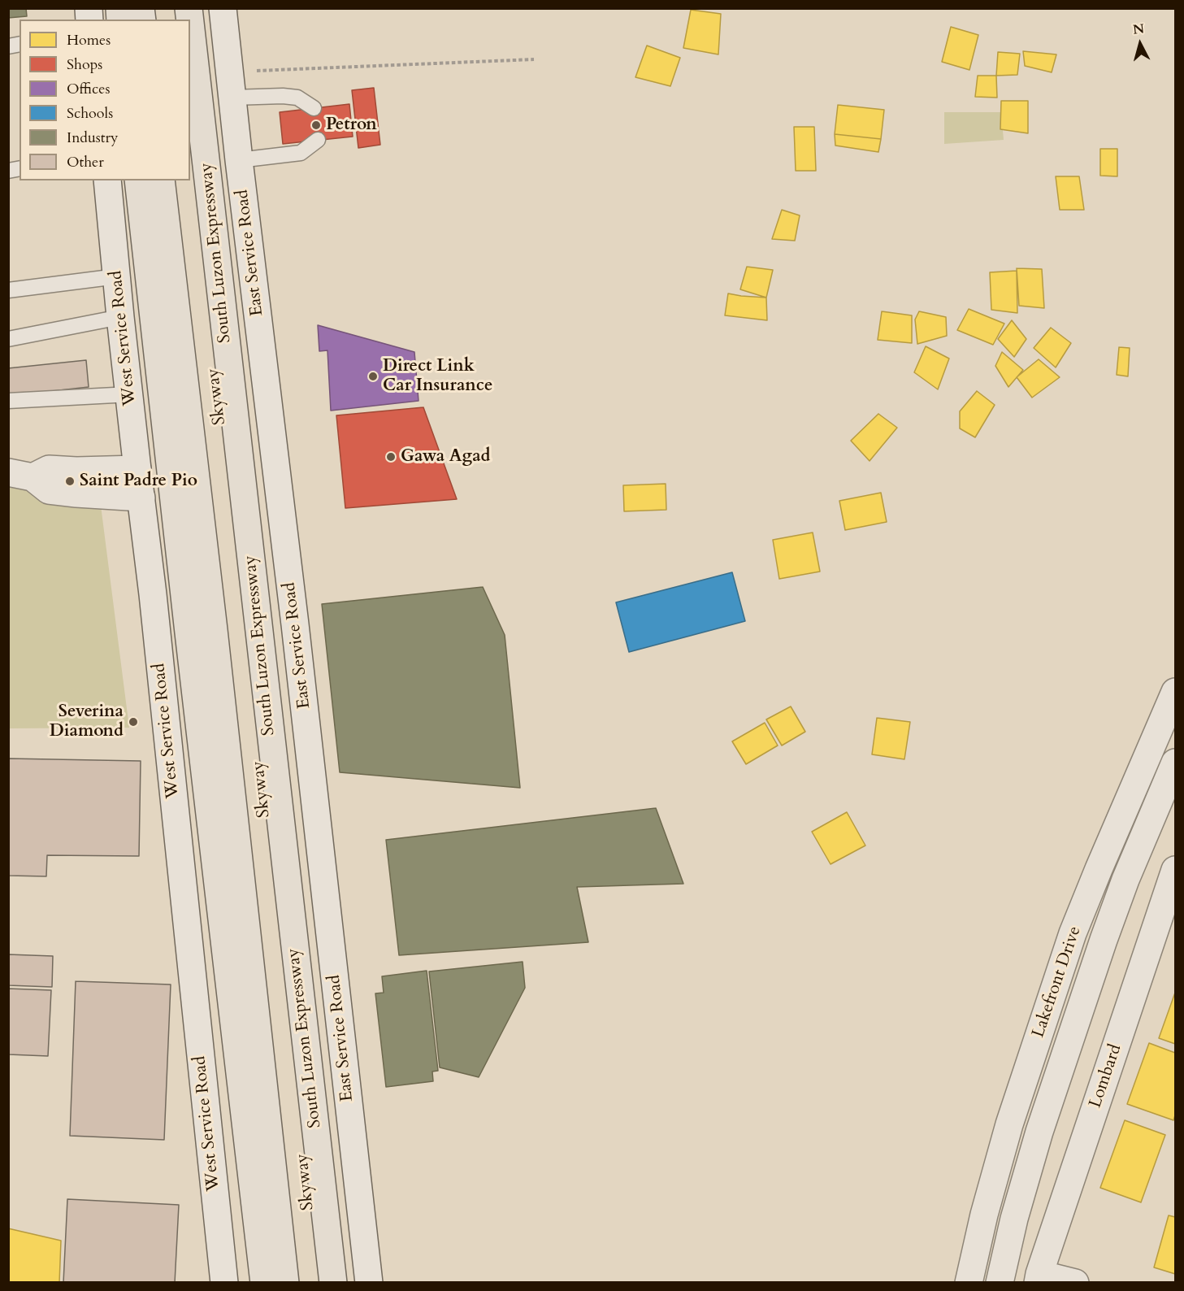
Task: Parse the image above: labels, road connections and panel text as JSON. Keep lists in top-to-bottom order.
{
  "streets": {
    "highway": ["South Luzon Expressway", "Skyway"],
    "main road": [
      "East Service Road",
      "West Service Road",
      "Lakefront Drive",
      "Lombard"
    ]
  },
  "places": [
    "Petron",
    "Direct Link Car Insurance",
    "Gawa Agad",
    "Saint Padre Pio",
    "Severina Diamond"
  ],
  "legend": [
    "Homes",
    "Shops",
    "Offices",
    "Schools",
    "Industry",
    "Other"
  ],
  "north": "top"
}
